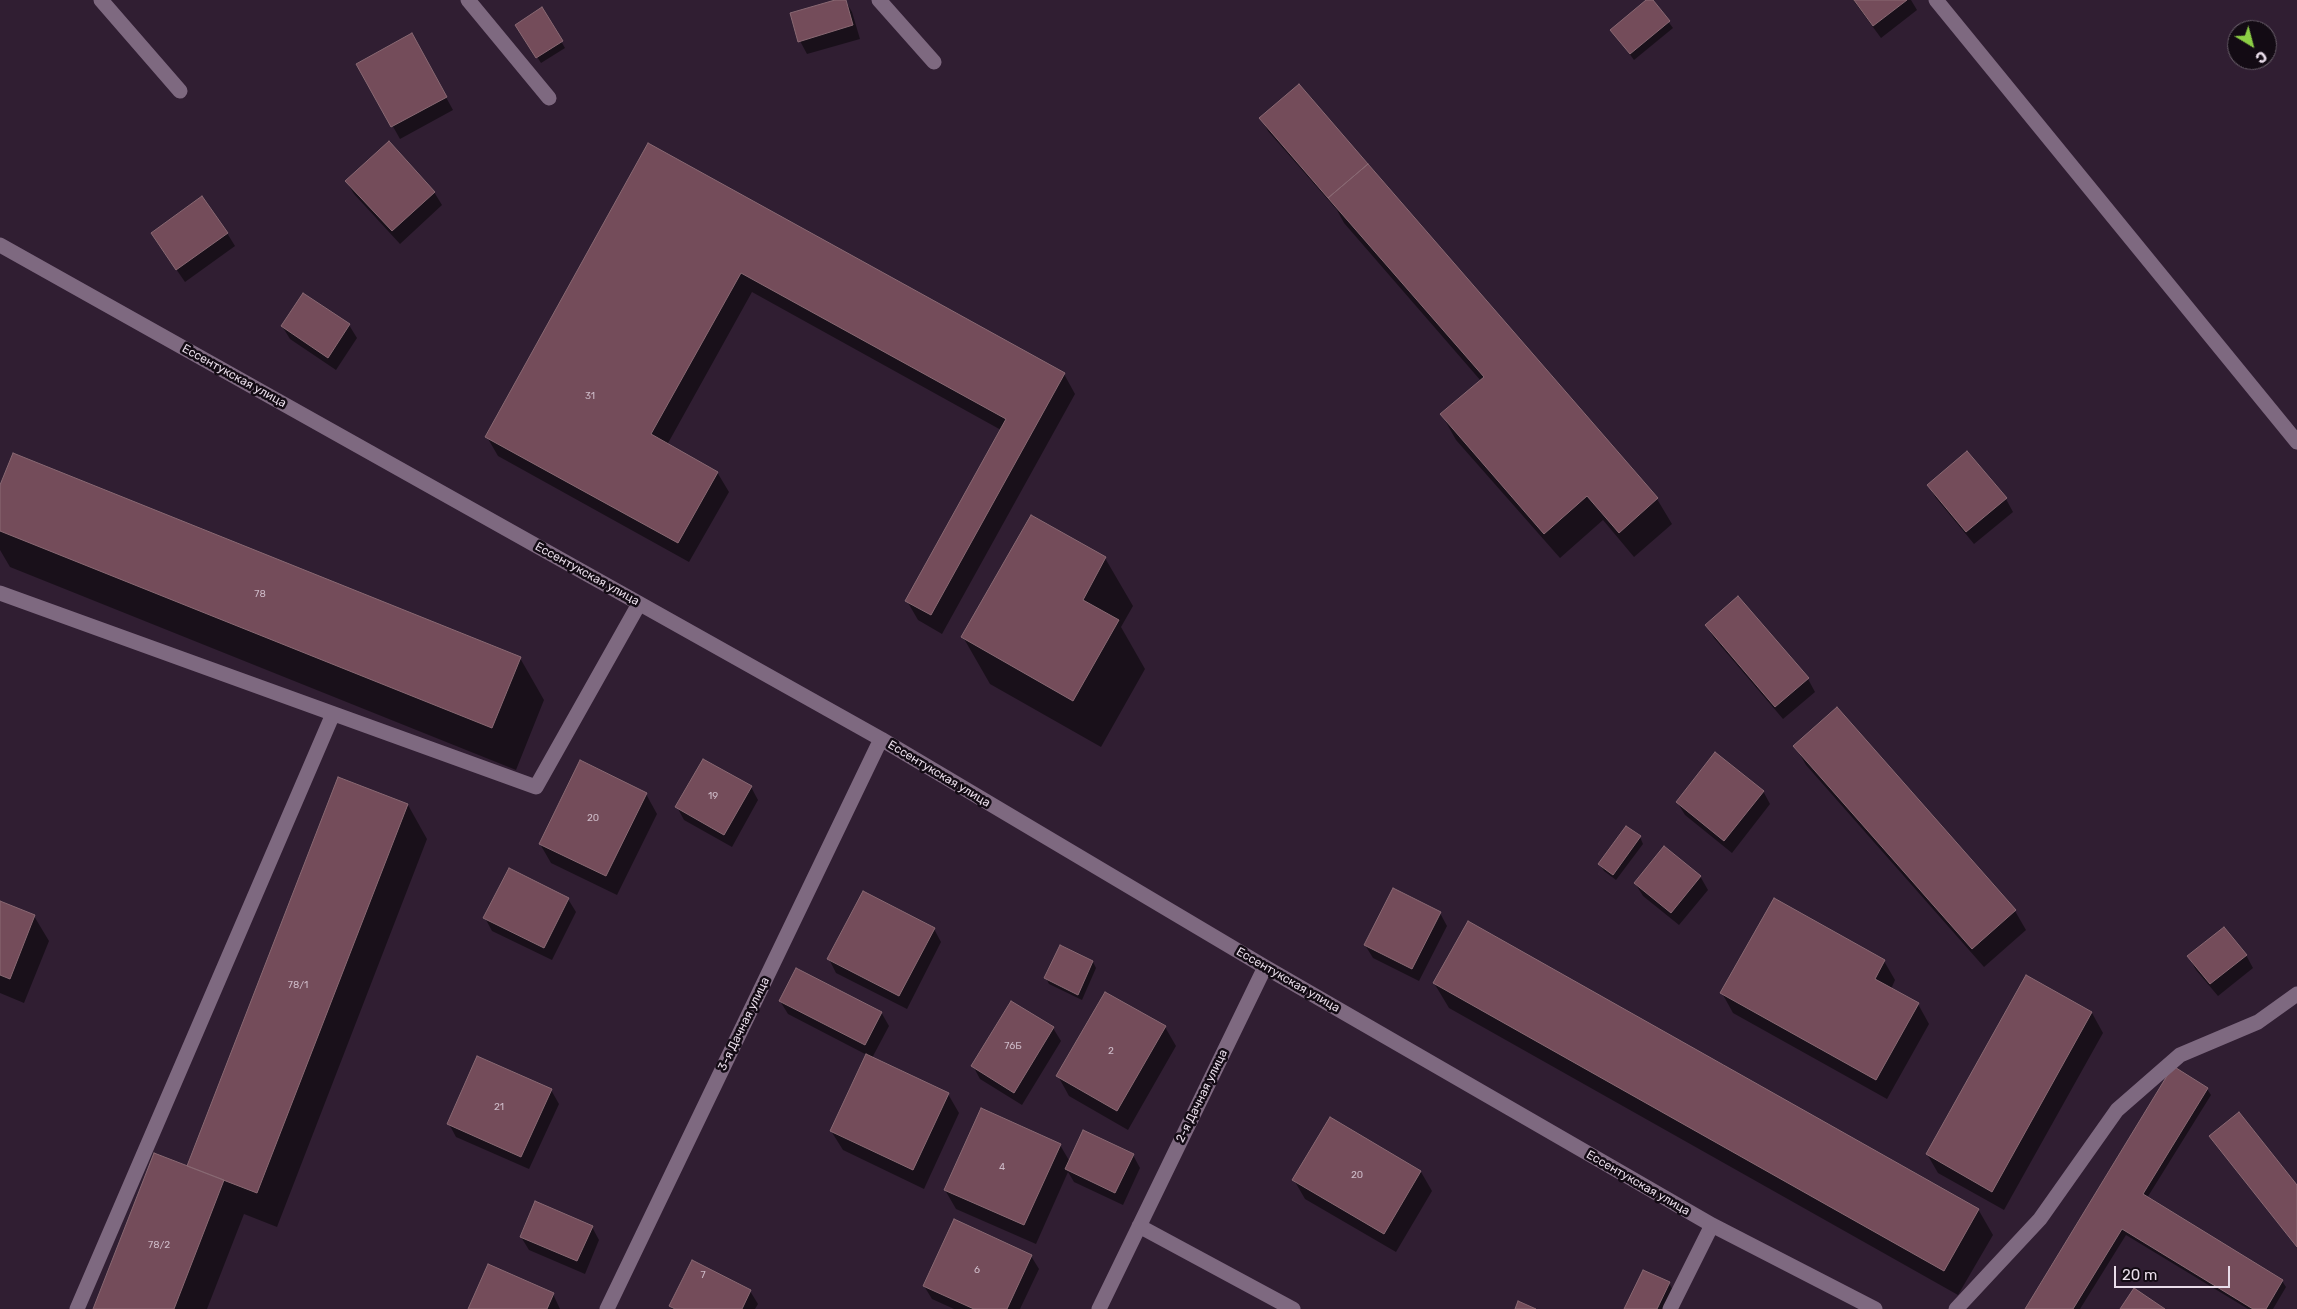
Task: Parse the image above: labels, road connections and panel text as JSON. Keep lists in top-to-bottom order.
{
  "streets": {
    "street": ["Ессентукская улица", "3-я Дачная улица", "2-я Дачная улица"]
  },
  "crossings": [
    ["Ессентукская улица", "3-я Дачная улица"],
    ["Ессентукская улица", "2-я Дачная улица"]
  ],
  "house_numbers": [
    "31",
    "78",
    "19",
    "20",
    "78/1",
    "76Б",
    "2",
    "21",
    "4",
    "20",
    "78/2",
    "6",
    "7"
  ],
  "scale_bar": "20 m",
  "north": "bottom right"
}
